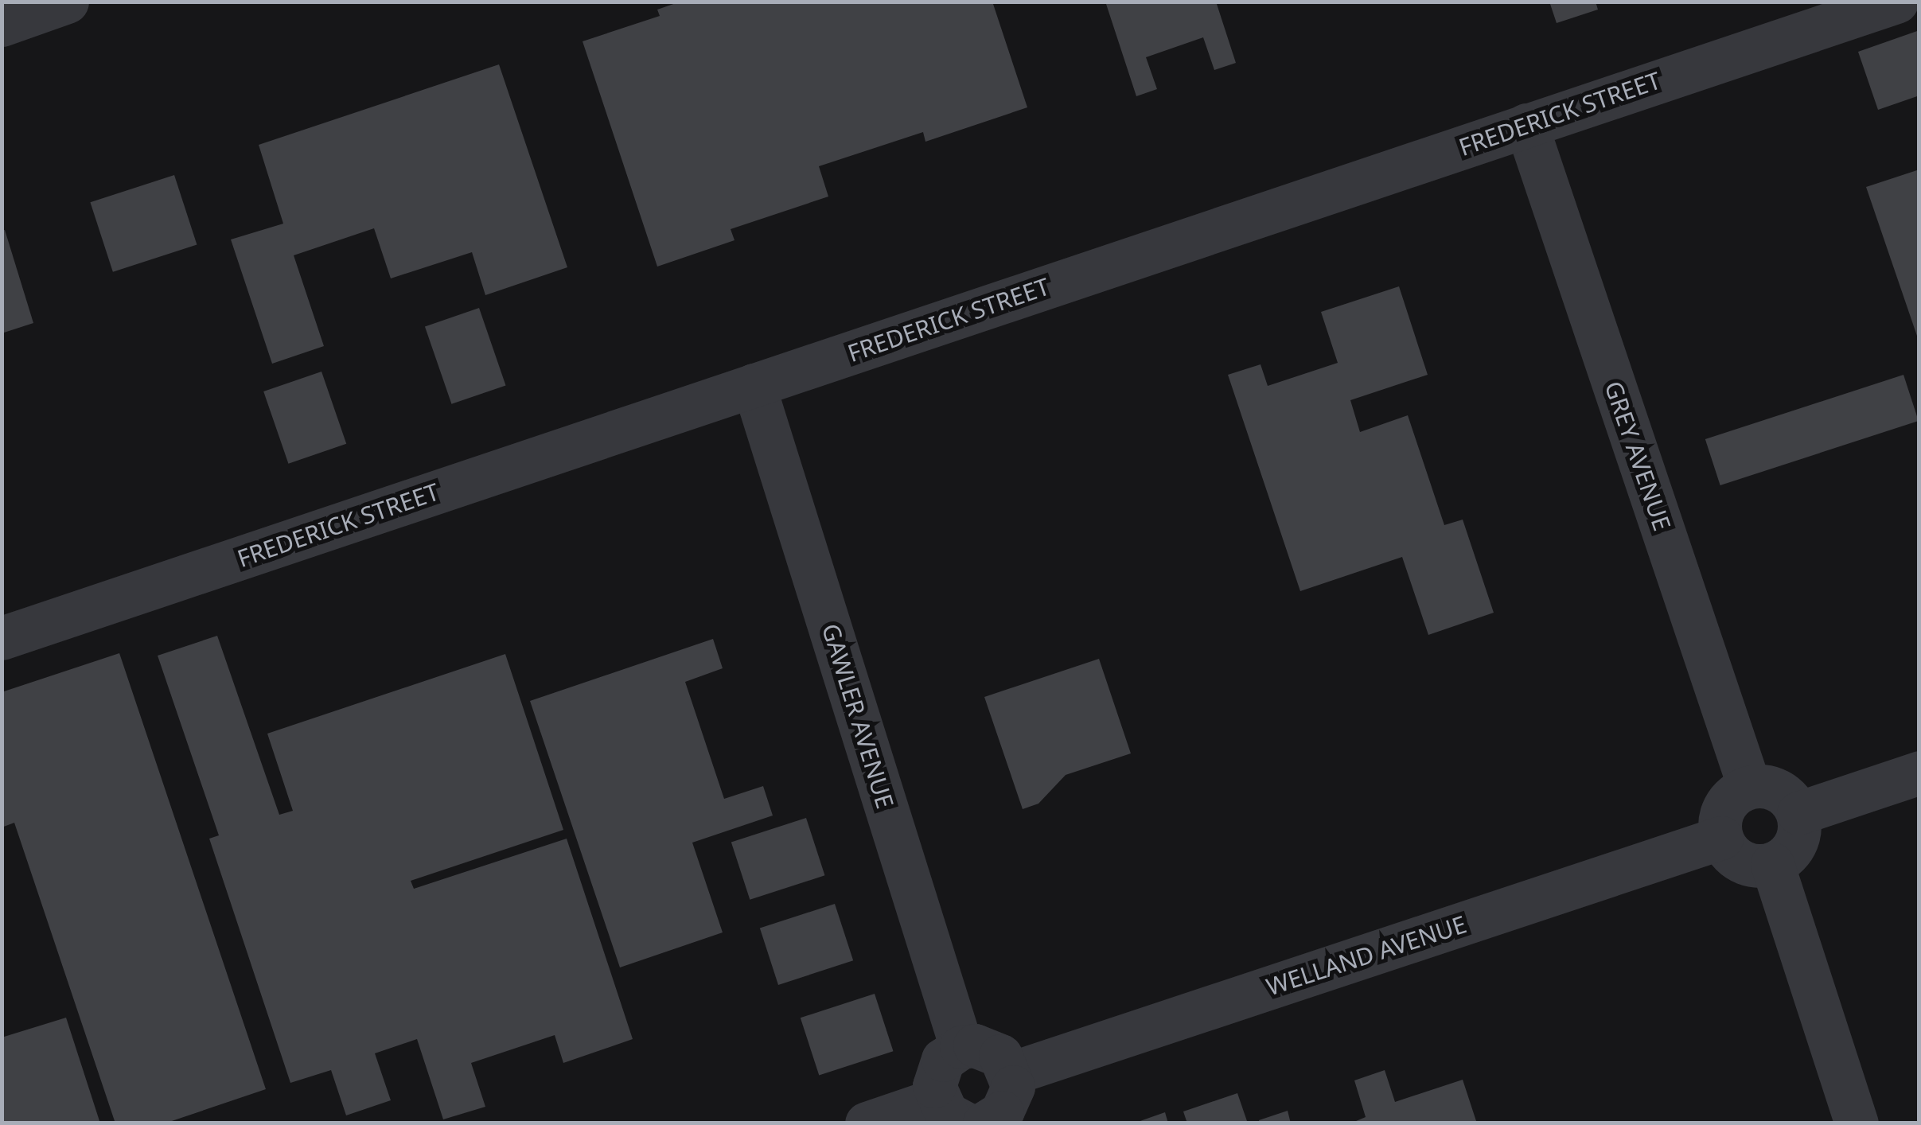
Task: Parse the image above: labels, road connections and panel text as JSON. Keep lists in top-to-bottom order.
{
  "streets": {
    "street": [
      "FREDERICK STREET",
      "GREY AVENUE",
      "GAWLER AVENUE",
      "WELLAND AVENUE"
    ]
  },
  "crossings": [
    ["FREDERICK STREET", "GREY AVENUE"],
    ["FREDERICK STREET", "GAWLER AVENUE"],
    ["GREY AVENUE", "WELLAND AVENUE"]
  ]
}
